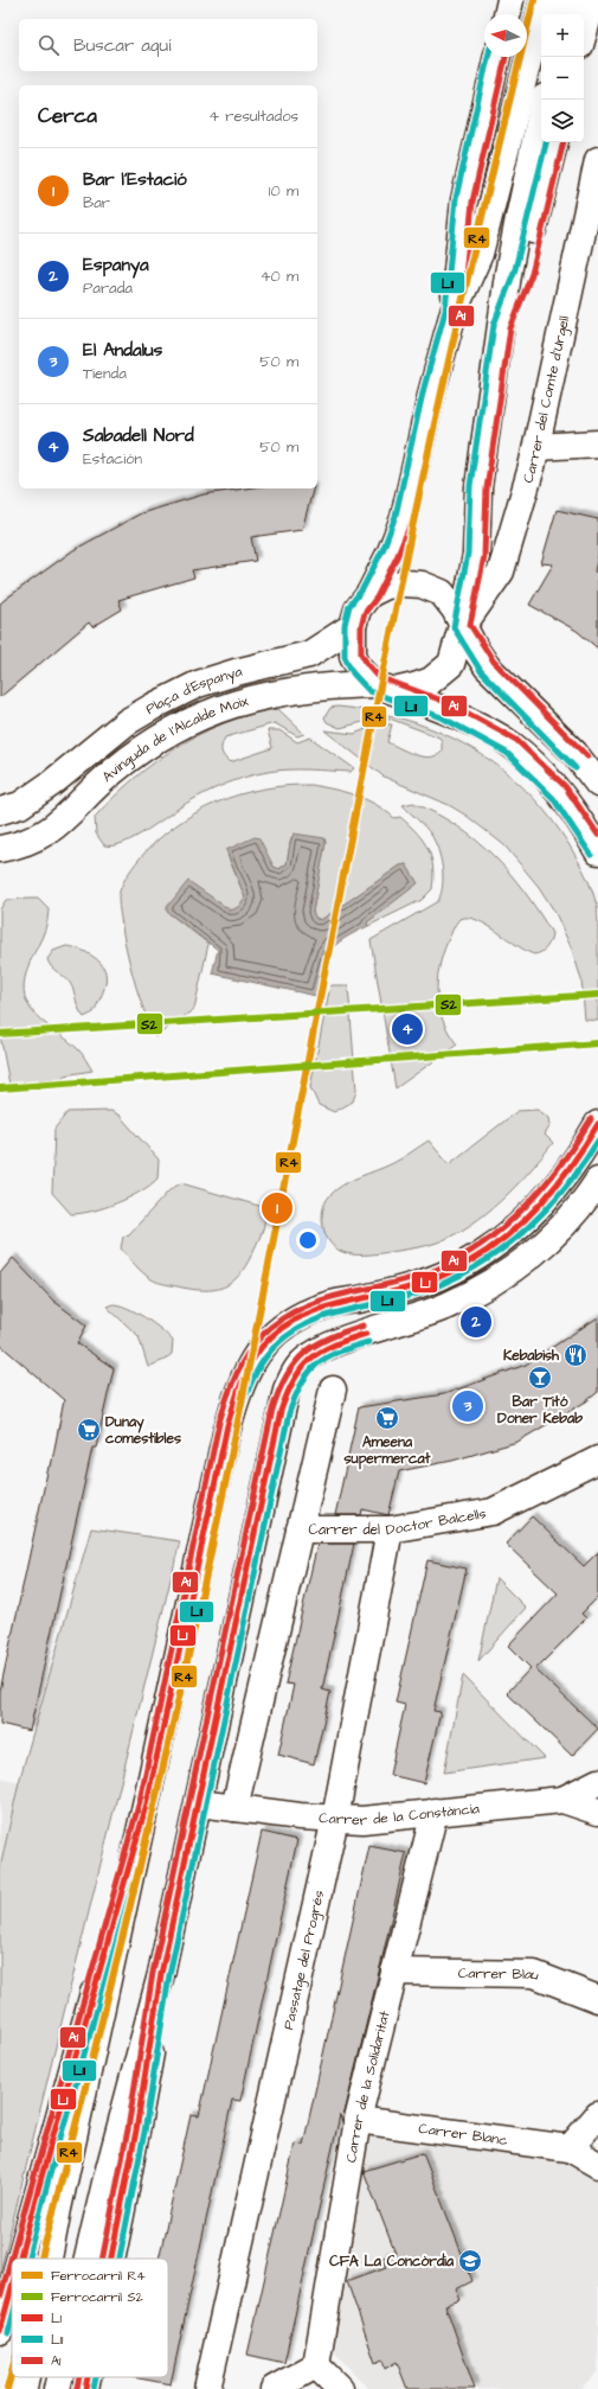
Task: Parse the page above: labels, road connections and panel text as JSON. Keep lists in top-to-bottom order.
{
  "streets": {
    "street": [
      "Carrer del Comte d'Urgell",
      "Plaça d'Espanya",
      "Avinguda de l'Alcalde Moix",
      "Carrer del Doctor Balcells",
      "Carrer de la Constància",
      "Passatge del Progrés",
      "Carrer Blau",
      "Carrer de la Solidaritat",
      "Carrer Blanc"
    ]
  },
  "crossings": [
    ["Carrer del Comte d'Urgell", "Plaça d'Espanya"],
    ["Carrer del Comte d'Urgell", "Avinguda de l'Alcalde Moix"],
    ["Plaça d'Espanya", "Avinguda de l'Alcalde Moix"],
    ["Carrer del Doctor Balcells", "Carrer de la Constància"],
    ["Carrer del Doctor Balcells", "Passatge del Progrés"],
    ["Carrer de la Constància", "Passatge del Progrés"],
    ["Carrer de la Constància", "Carrer de la Solidaritat"],
    ["Carrer Blau", "Carrer de la Solidaritat"],
    ["Carrer de la Solidaritat", "Carrer Blanc"]
  ],
  "places": {
    "restaurant": ["Kebabish"],
    "bar": ["Bar Titó Doner Kebab"],
    "supermarket": ["Ameena supermercat", "Dunay comestibles"],
    "school or university": ["CFA La Concòrdia"]
  },
  "lines": [
    "rail line R4",
    "transit line L11",
    "transit line A1",
    "rail line S2",
    "transit line L1"
  ],
  "legend": [
    "Ferrocarril R4",
    "Ferrocarril S2",
    "L1",
    "L11",
    "A1"
  ],
  "north": "left",
  "page": {
    "map_buttons": ["+", "−"],
    "search": "Buscar aquí",
    "heading": ["Cerca", "4 resultados"],
    "list": [
      {
        "mark": "1",
        "name": "Bar l'Estació",
        "note": "Bar",
        "value": "10 m"
      },
      {
        "mark": "2",
        "name": "Espanya",
        "note": "Parada",
        "value": "40 m"
      },
      {
        "mark": "3",
        "name": "El Andalus",
        "note": "Tienda",
        "value": "50 m"
      },
      {
        "mark": "4",
        "name": "Sabadell Nord",
        "note": "Estación",
        "value": "50 m"
      }
    ],
    "pins": [
      "4",
      "1",
      "2",
      "3"
    ]
  }
}
